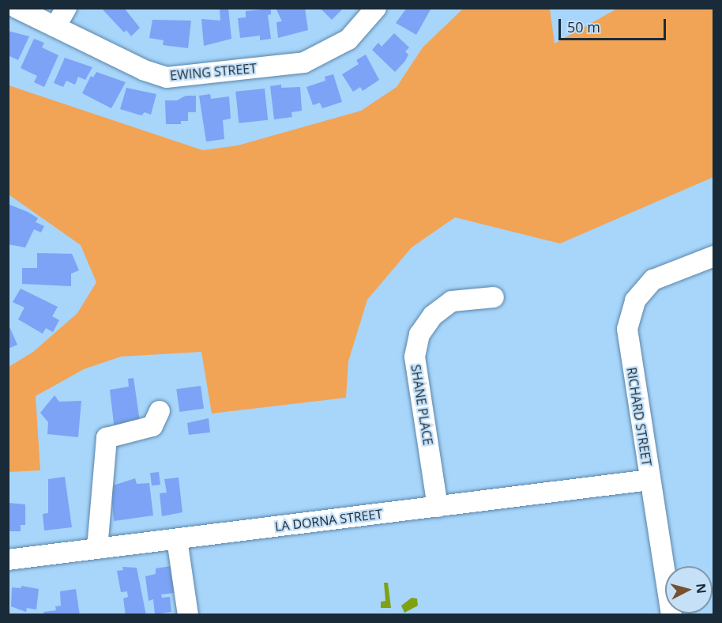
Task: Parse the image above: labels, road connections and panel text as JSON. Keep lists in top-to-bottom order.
{
  "streets": {
    "street": [
      "EWING STREET",
      "SHANE PLACE",
      "RICHARD STREET",
      "LA DORNA STREET"
    ]
  },
  "crossings": [
    ["SHANE PLACE", "LA DORNA STREET"],
    ["RICHARD STREET", "LA DORNA STREET"]
  ],
  "scale_bar": "50 m",
  "north": "right"
}
